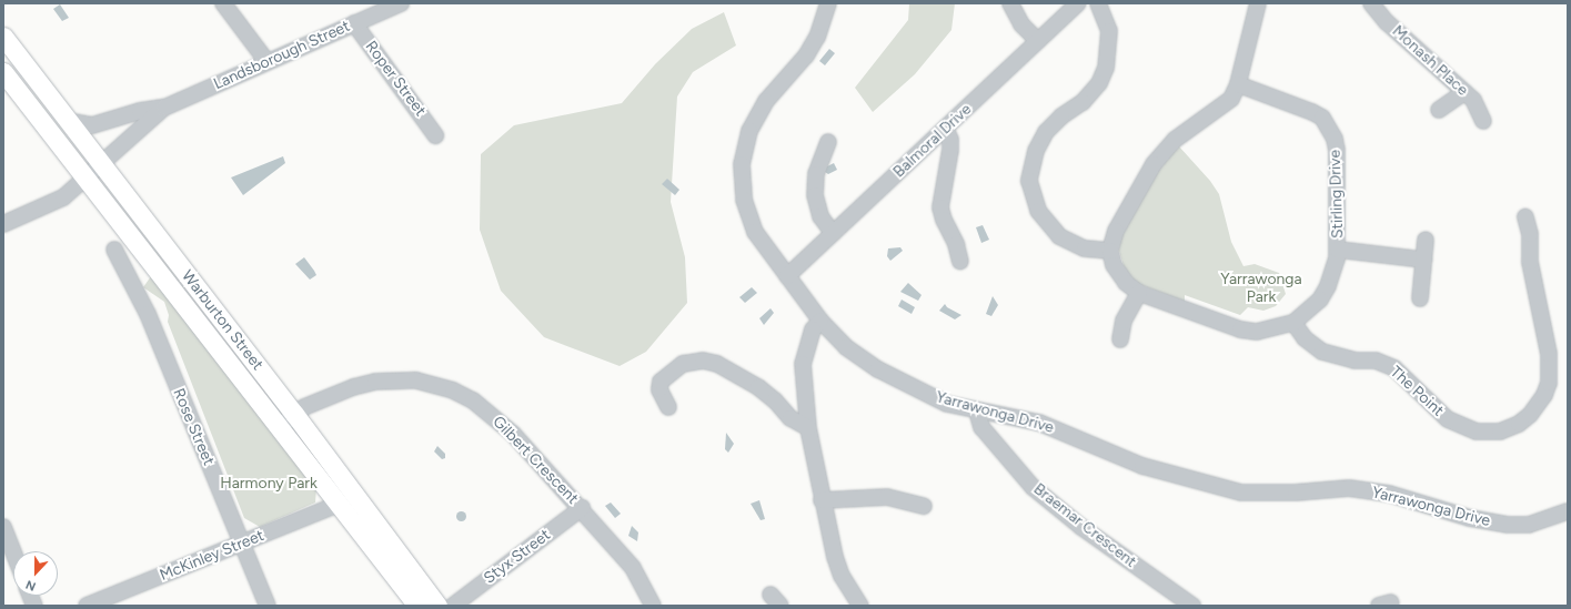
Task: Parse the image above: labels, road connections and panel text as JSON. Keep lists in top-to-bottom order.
{
  "streets": {
    "main road": ["Warburton Street"],
    "street": [
      "Landsborough Street",
      "Monash Place",
      "Roper Street",
      "Balmoral Drive",
      "Stirling Drive",
      "The Point",
      "Yarrawonga Drive",
      "Rose Street",
      "Gilbert Crescent",
      "Braemar Crescent",
      "McKinley Street",
      "Styx Street"
    ]
  },
  "crossings": [
    ["Landsborough Street", "Roper Street"],
    ["Landsborough Street", "Warburton Street"],
    ["Balmoral Drive", "Yarrawonga Drive"],
    ["Stirling Drive", "The Point"],
    ["Warburton Street", "Gilbert Crescent"],
    ["Warburton Street", "McKinley Street"],
    ["Yarrawonga Drive", "Braemar Crescent"],
    ["Rose Street", "McKinley Street"],
    ["Gilbert Crescent", "Styx Street"]
  ],
  "parks": ["Yarrawonga Park", "Harmony Park"],
  "north": "bottom"
}
